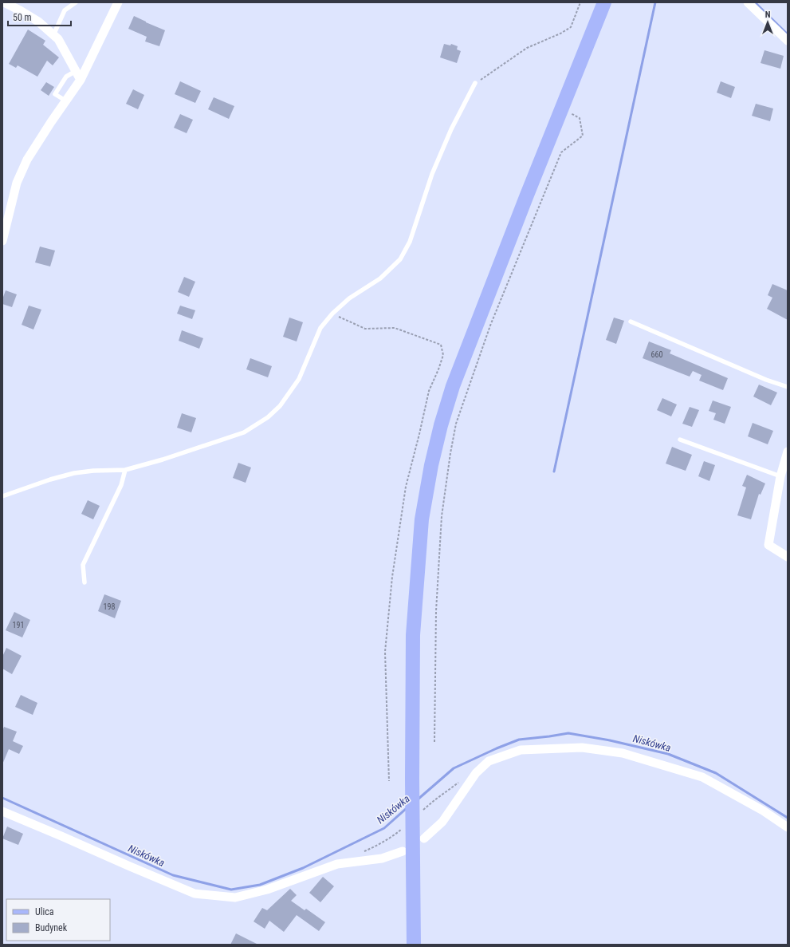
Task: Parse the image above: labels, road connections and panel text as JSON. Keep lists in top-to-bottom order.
{
  "water": ["Niskówka"],
  "house_numbers": ["660", "198", "191"],
  "legend": ["Ulica", "Budynek"],
  "scale_bar": "50 m",
  "north": "top"
}
